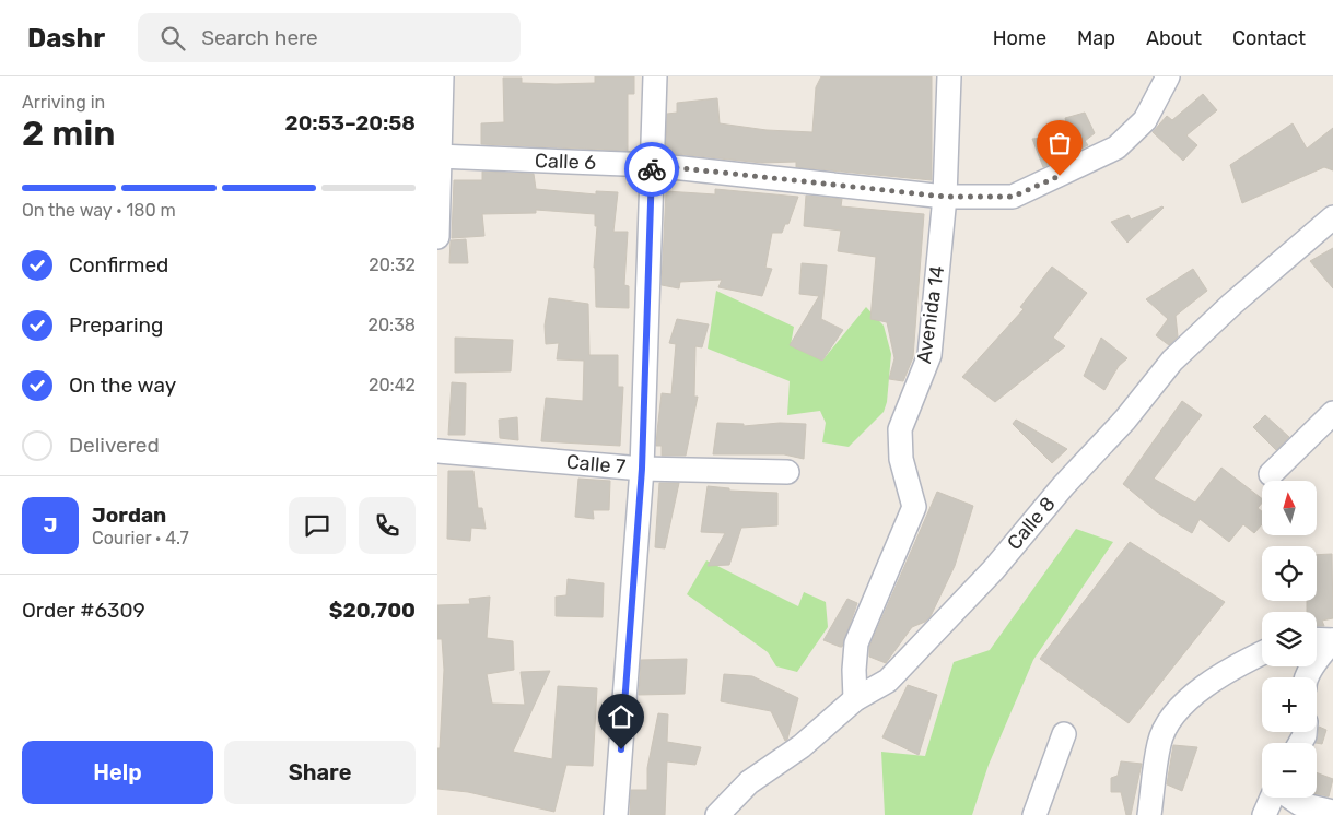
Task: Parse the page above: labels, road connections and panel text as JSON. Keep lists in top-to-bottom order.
{
  "streets": {
    "street": [
      "Calle 6",
      "Avenida 14",
      "Calle 7",
      "Calle 8"
    ]
  },
  "crossings": [
    ["Calle 6", "Avenida 14"],
    ["Avenida 14", "Calle 8"]
  ],
  "north": "top",
  "page": {
    "header": "Dashr",
    "search": "Search here",
    "nav": [
      "Home",
      "Map",
      "About",
      "Contact"
    ],
    "heading": ["2 min", "Arriving in", "20:53–20:58"],
    "panel": [
      "Jordan",
      "Courier · 4.7",
      "Order #6309",
      "$20,700"
    ],
    "bar": "On the way · 180 m",
    "list": [
      ["Confirmed", "20:32"],
      ["Preparing", "20:38"],
      ["On the way", "20:42"],
      "Delivered"
    ],
    "map_buttons": ["+", "−"],
    "round": "J",
    "buttons": ["Help", "Share"]
  }
}
